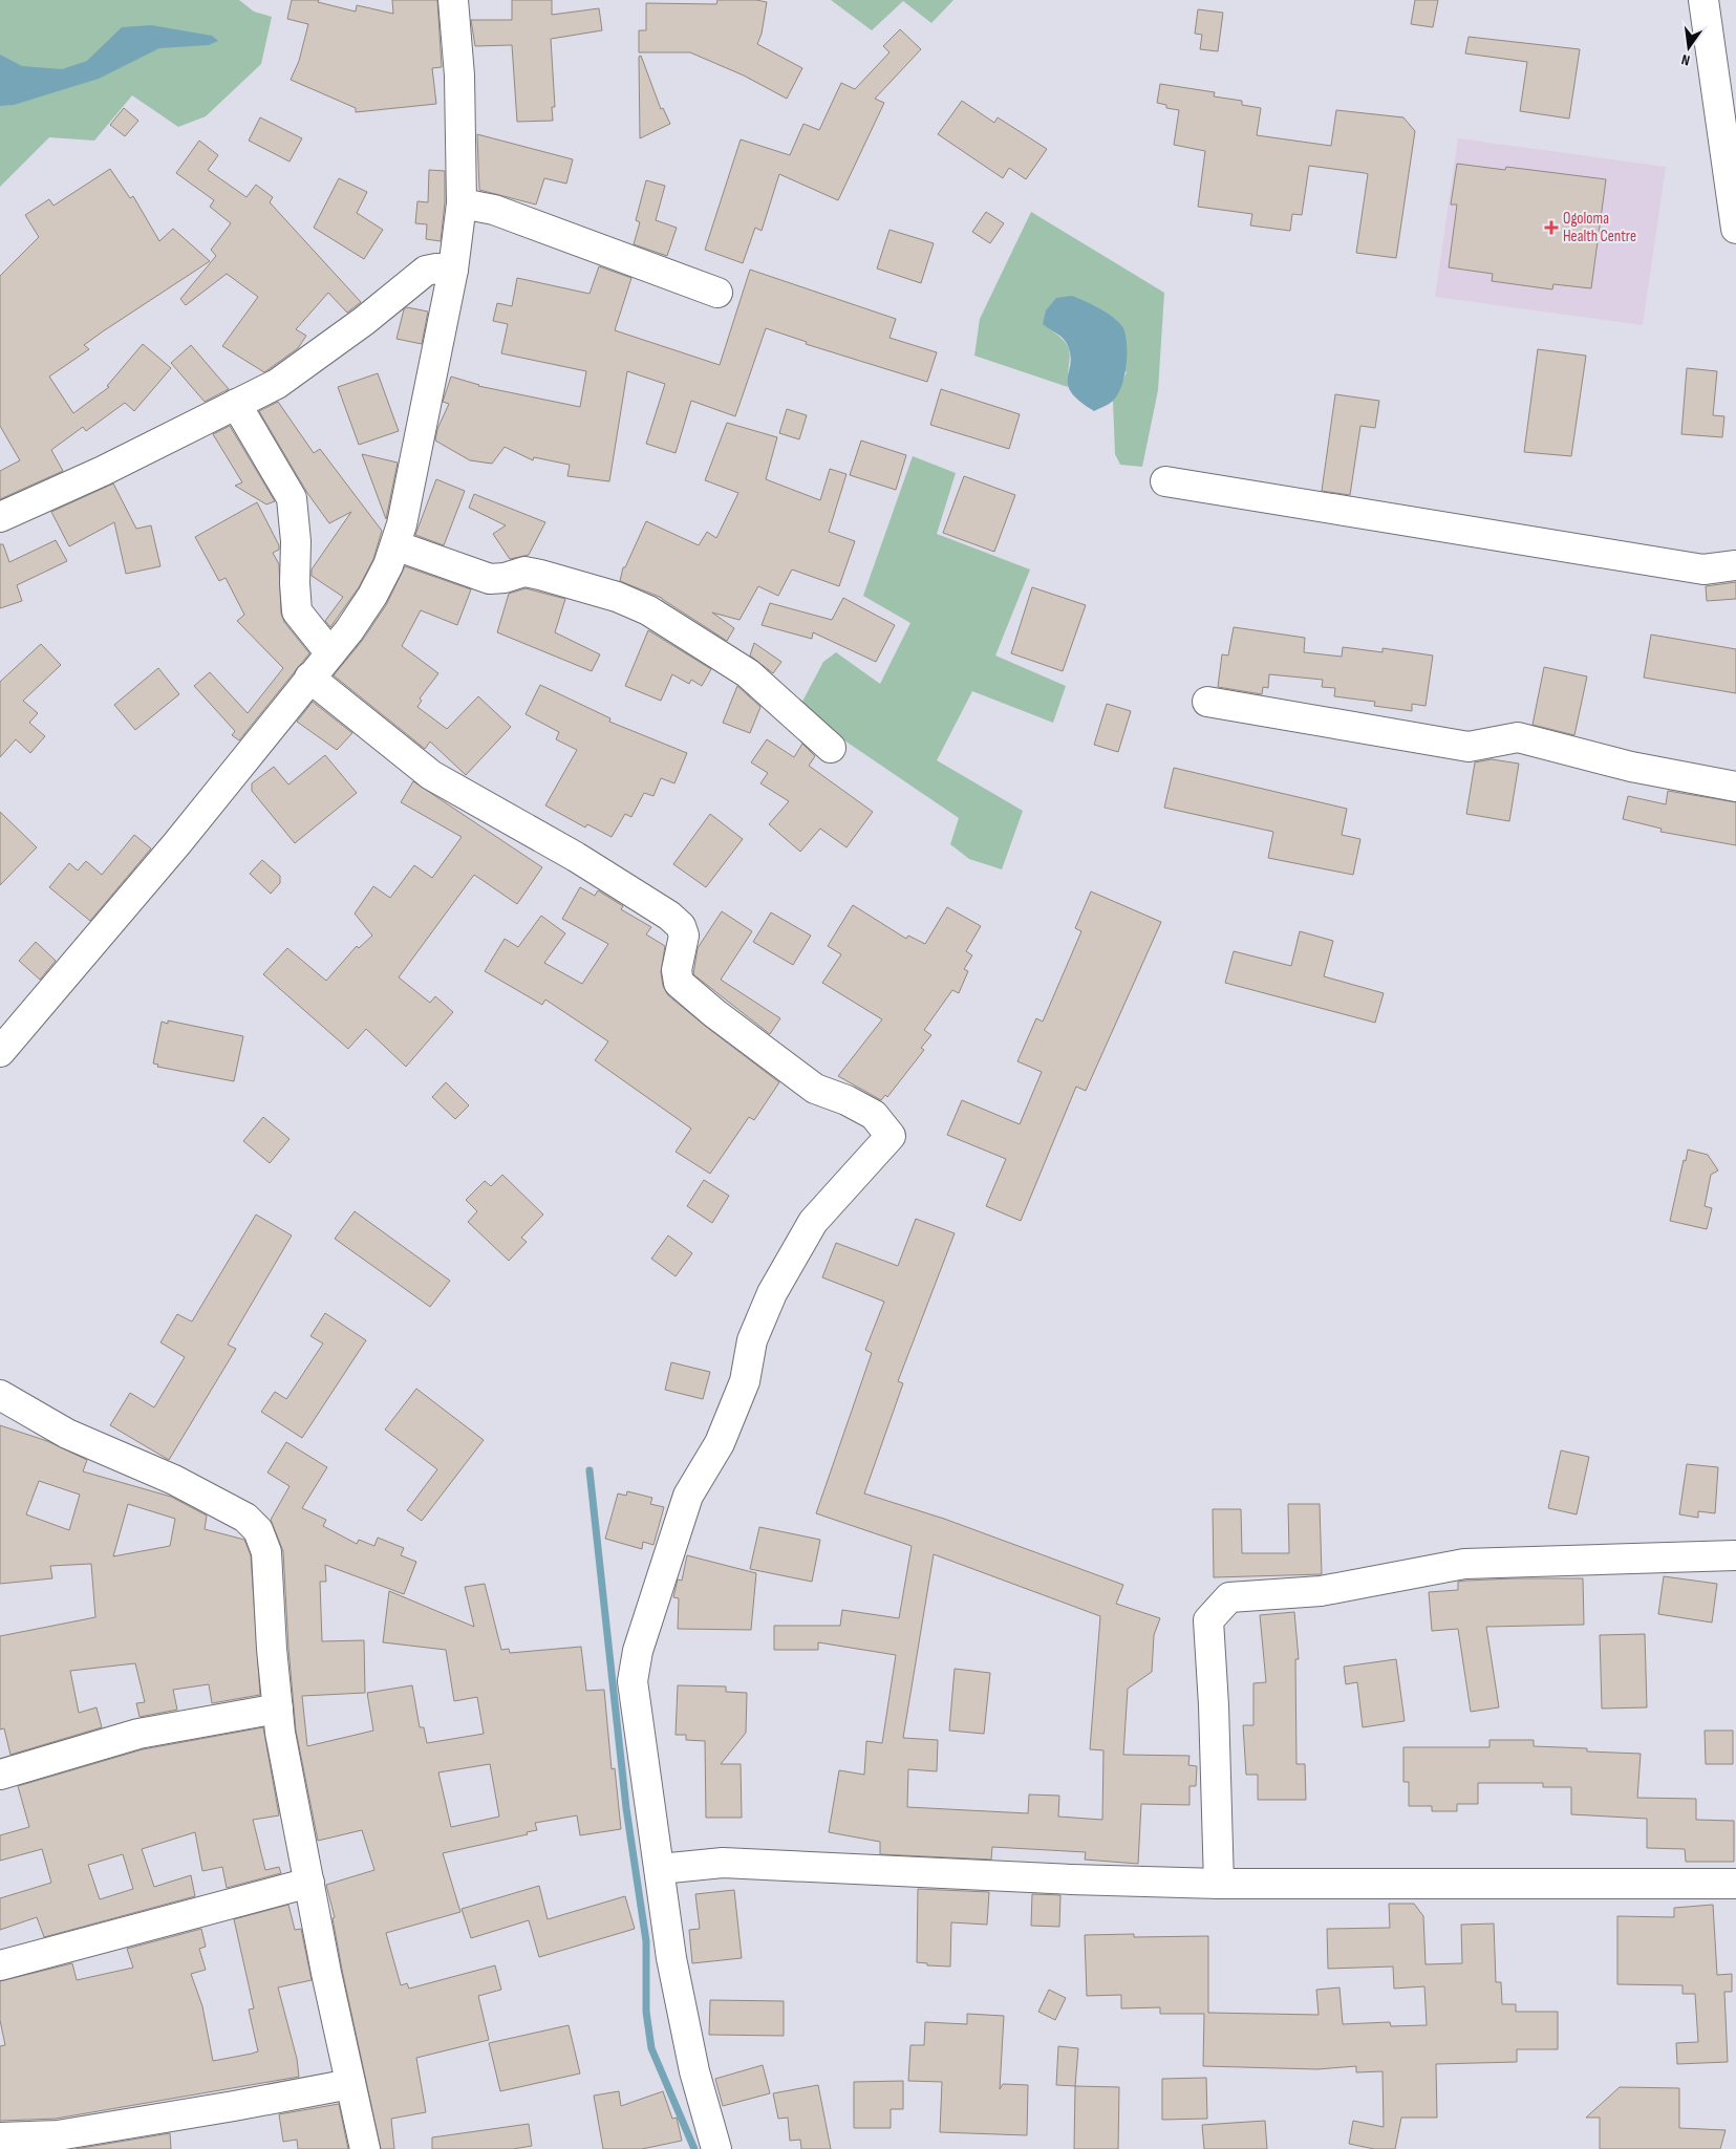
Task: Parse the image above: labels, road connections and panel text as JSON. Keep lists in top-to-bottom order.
{
  "places": {
    "health": ["Ogoloma Health Centre"]
  },
  "north": "bottom"
}
